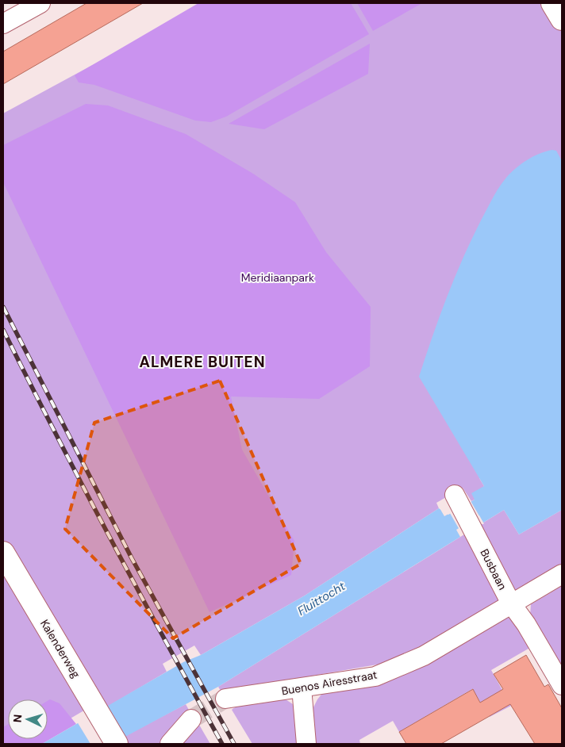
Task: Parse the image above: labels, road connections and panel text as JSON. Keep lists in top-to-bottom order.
{
  "streets": {
    "street": ["Busbaan", "Kalenderweg", "Buenos Airesstraat"]
  },
  "crossings": [
    ["Busbaan", "Buenos Airesstraat"]
  ],
  "districts": ["ALMERE BUITEN"],
  "water": ["Fluittocht"],
  "parks": ["Meridiaanpark"],
  "north": "left"
}
